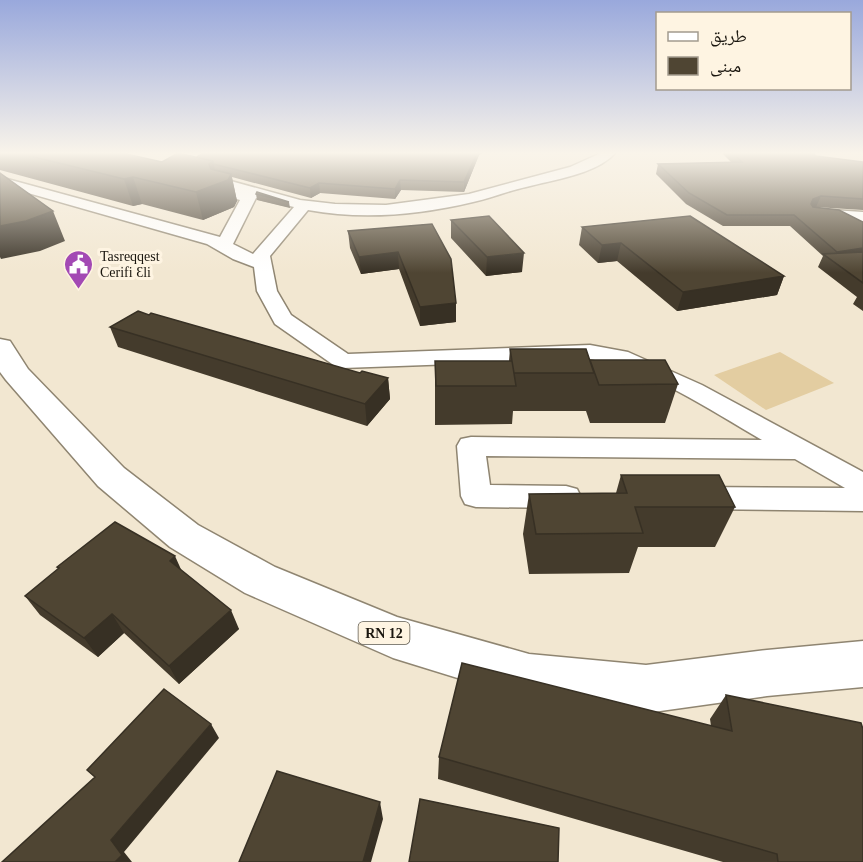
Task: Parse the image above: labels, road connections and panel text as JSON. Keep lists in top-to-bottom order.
{
  "streets": {
    "main road": ["RN 12"]
  },
  "places": {
    "public building": ["Tasreqqest Cerifi Ɛli"]
  },
  "legend": ["طريق", "مبنى"]
}
